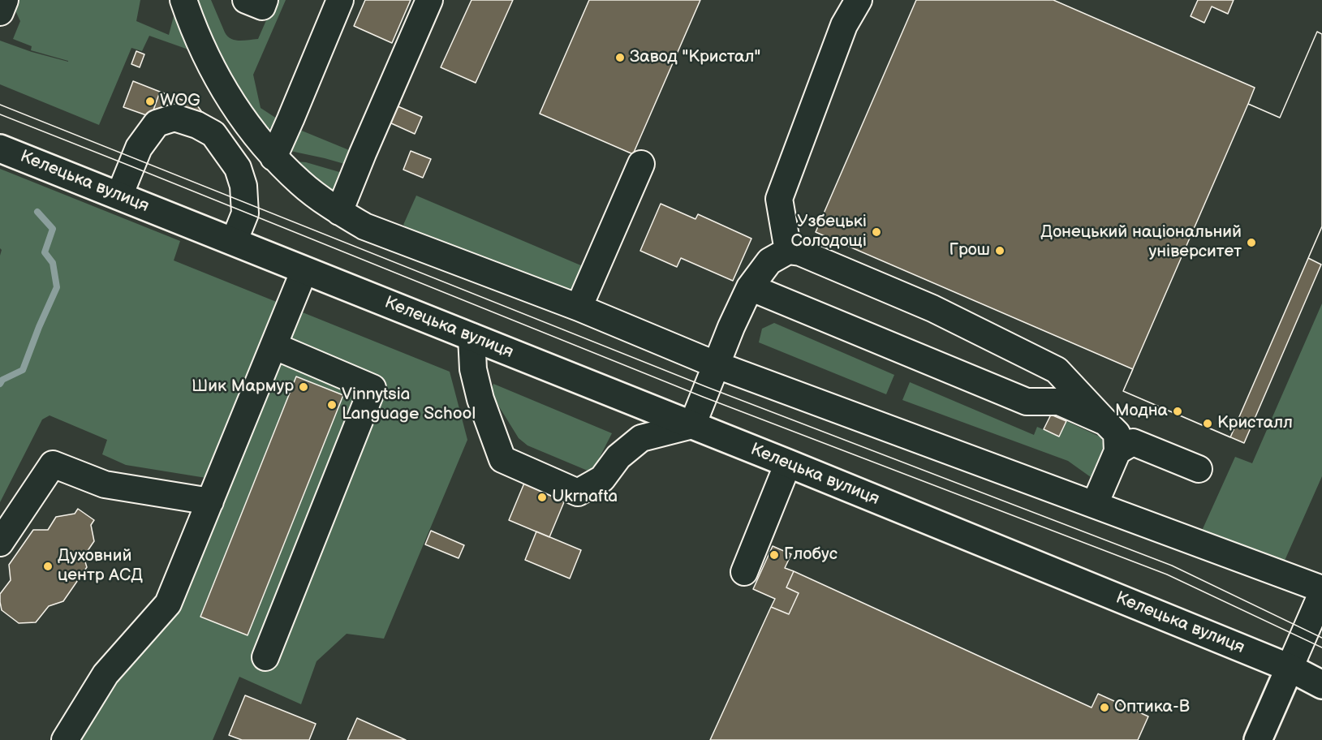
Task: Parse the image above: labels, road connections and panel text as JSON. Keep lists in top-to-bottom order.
{
  "streets": {
    "main road": ["Келецька вулиця"]
  },
  "places": [
    "Завод \"Кристал\"",
    "WOG",
    "Узбецькі Солодощі",
    "Донецький національний університет",
    "Грош",
    "Шик Мармур",
    "Vinnytsia Language School",
    "Модна",
    "Кристалл",
    "Ukrnafta",
    "Глобус",
    "Духовний центр АСД",
    "Оптика-В"
  ]
}
